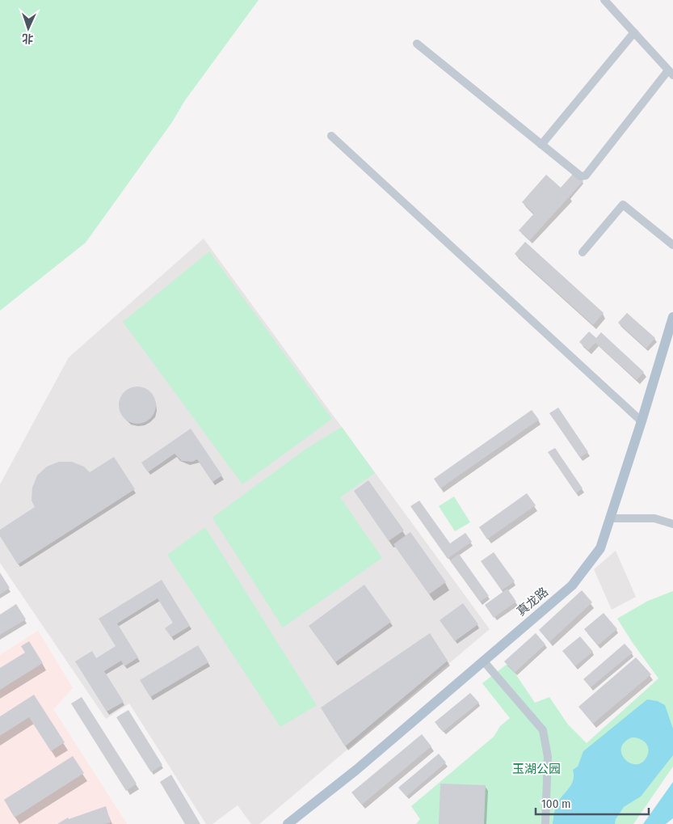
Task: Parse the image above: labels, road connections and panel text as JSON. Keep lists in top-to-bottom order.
{
  "streets": {
    "main road": ["真龙路"]
  },
  "parks": ["玉湖公园"],
  "scale_bar": "100 m",
  "north": "bottom"
}
